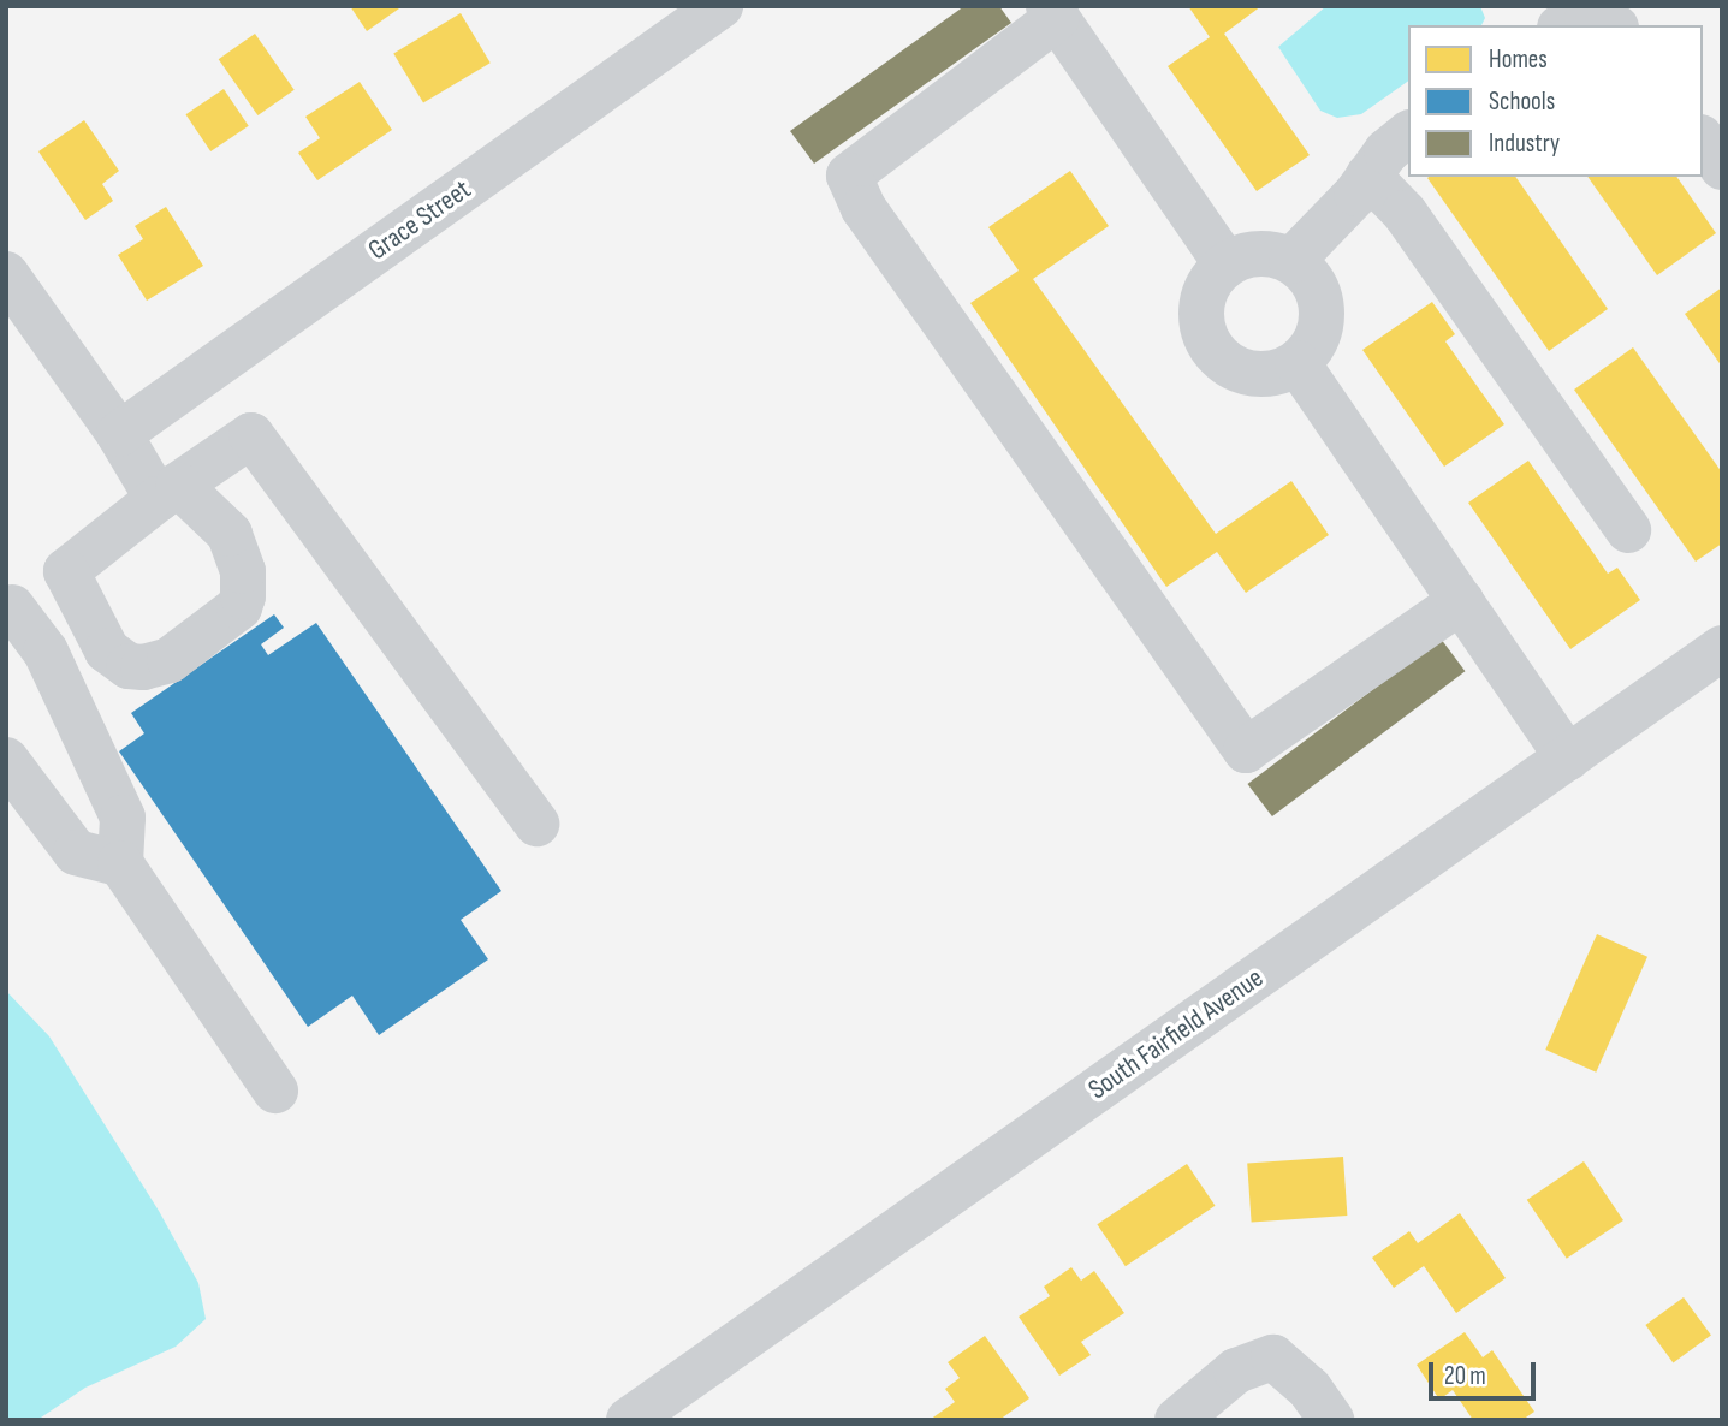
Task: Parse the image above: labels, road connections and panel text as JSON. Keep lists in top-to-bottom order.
{
  "streets": {
    "street": ["Grace Street", "South Fairfield Avenue"]
  },
  "legend": ["Homes", "Schools", "Industry"],
  "scale_bar": "20 m"
}
